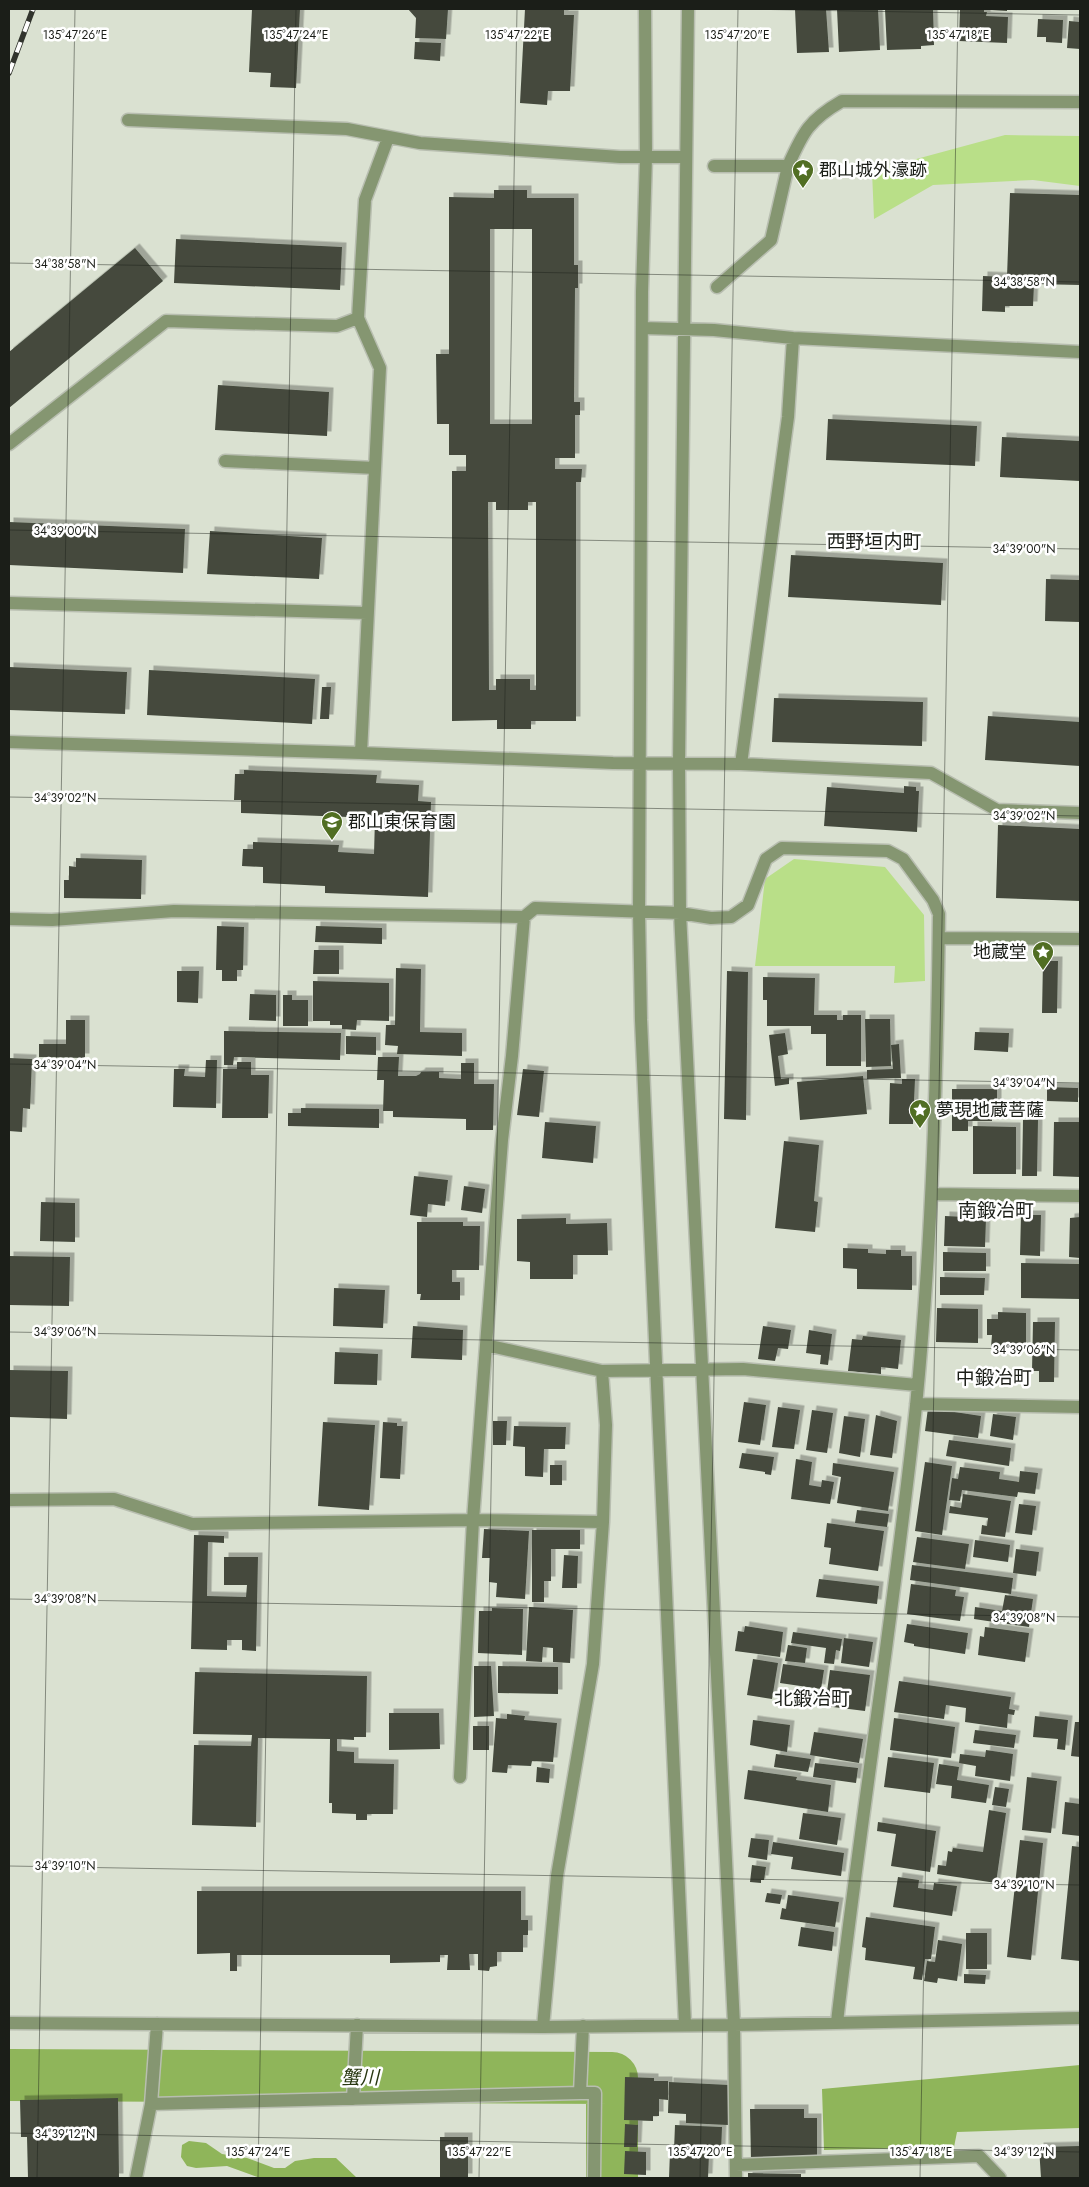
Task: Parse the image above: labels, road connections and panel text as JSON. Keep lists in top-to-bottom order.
{
  "districts": [
    "西野垣内町",
    "南鍛冶町",
    "中鍛冶町",
    "北鍛冶町"
  ],
  "water": ["蟹川"],
  "places": {
    "place": ["郡山城外濠跡", "地蔵堂", "夢現地蔵菩薩"],
    "school or university": ["郡山東保育園"]
  },
  "coordinates": [
    "135°47'26\"E",
    "135°47'24\"E",
    "135°47'22\"E",
    "135°47'20\"E",
    "135°47'18\"E",
    "34°38'58\"N",
    "34°39'00\"N",
    "34°39'02\"N",
    "34°39'04\"N",
    "34°39'06\"N",
    "34°39'08\"N",
    "34°39'10\"N",
    "34°39'12\"N"
  ]
}
